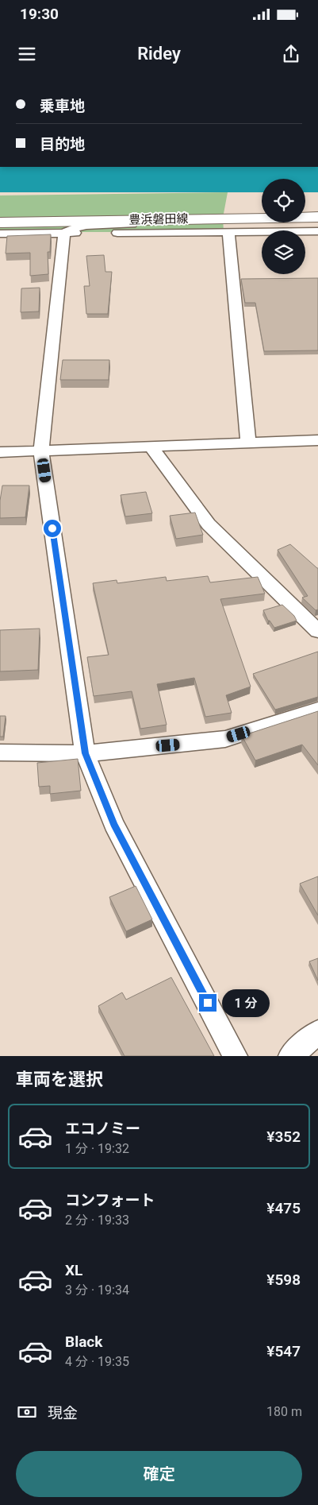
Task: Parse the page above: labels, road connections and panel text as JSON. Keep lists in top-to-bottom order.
{
  "streets": {
    "main road": ["豊浜磐田線"]
  },
  "page": {
    "status": "19:30",
    "header": "Ridey",
    "banner": ["乗車地", "目的地"],
    "bubble": "1 分",
    "heading": "車両を選択",
    "list": [
      {
        "name": "エコノミー",
        "note": "1 分 · 19:32",
        "value": "¥352"
      },
      {
        "name": "コンフォート",
        "note": "2 分 · 19:33",
        "value": "¥475"
      },
      {
        "name": "XL",
        "note": "3 分 · 19:34",
        "value": "¥598"
      },
      {
        "name": "Black",
        "note": "4 分 · 19:35",
        "value": "¥547"
      }
    ],
    "pay": ["現金", "180 m"],
    "buttons": "確定"
  }
}
